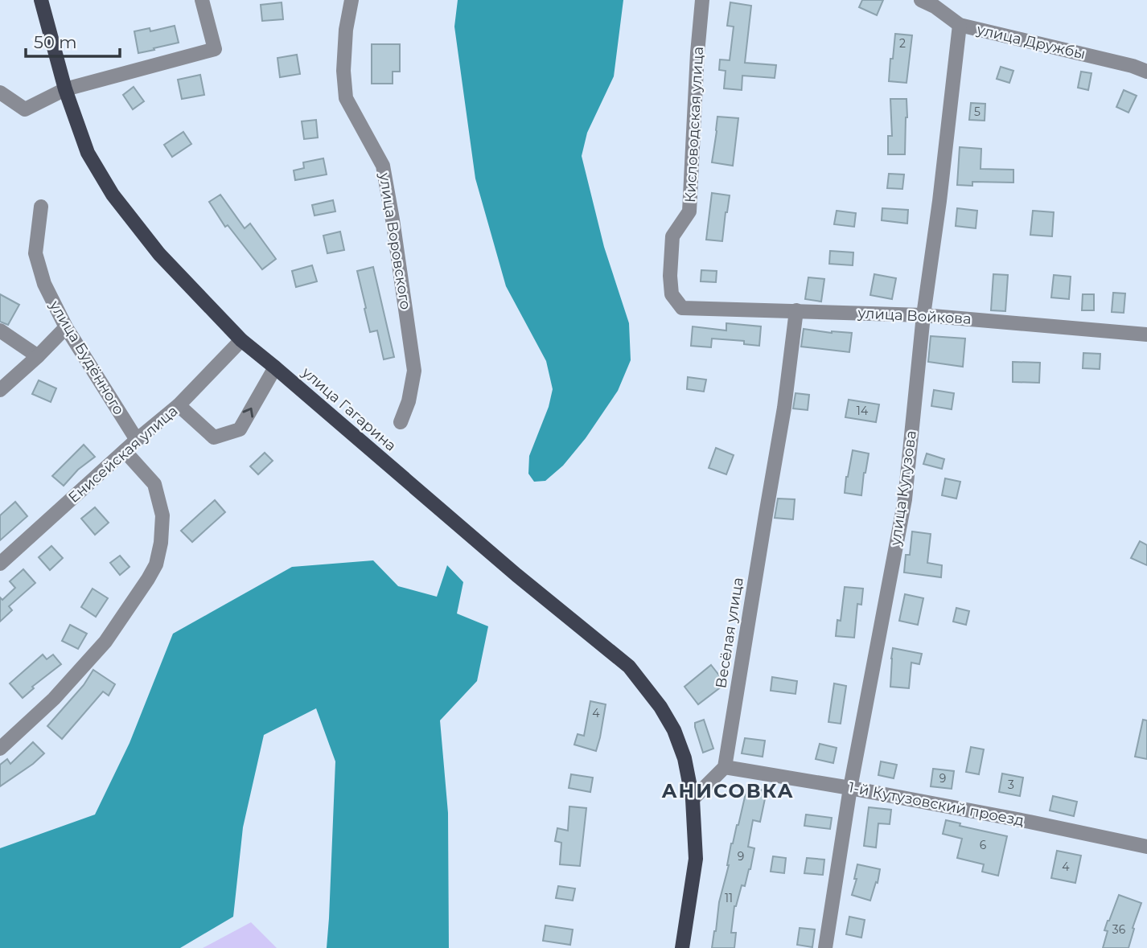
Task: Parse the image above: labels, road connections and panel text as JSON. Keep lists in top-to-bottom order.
{
  "streets": {
    "main road": ["улица Гагарина"],
    "street": [
      "улица Дружбы",
      "Кисловодская улица",
      "улица Воровского",
      "улица Войкова",
      "улица Будённого",
      "Енисейская улица",
      "улица Кутузова",
      "Весёлая улица",
      "1-й Кутузовский проезд"
    ]
  },
  "crossings": [
    ["улица Дружбы", "улица Кутузова"],
    ["Кисловодская улица", "улица Войкова"],
    ["улица Войкова", "улица Кутузова"],
    ["улица Войкова", "Весёлая улица"],
    ["улица Будённого", "Енисейская улица"],
    ["улица Гагарина", "Енисейская улица"],
    ["улица Кутузова", "1-й Кутузовский проезд"],
    ["Весёлая улица", "1-й Кутузовский проезд"]
  ],
  "districts": ["АНИСОВКА"],
  "house_numbers": [
    "2",
    "5",
    "14",
    "4",
    "9",
    "3",
    "6",
    "9",
    "4",
    "11",
    "36"
  ],
  "scale_bar": "50 m"
}
